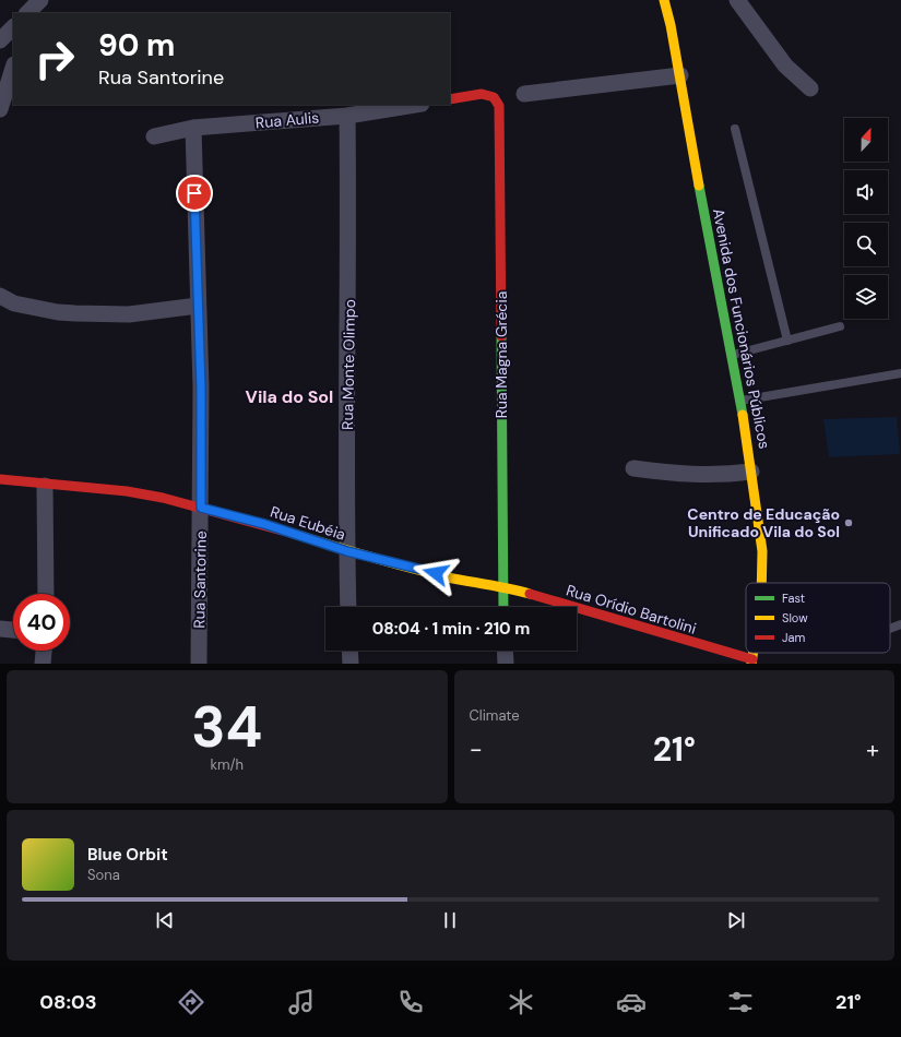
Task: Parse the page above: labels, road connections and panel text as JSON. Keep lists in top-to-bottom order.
{
  "streets": {
    "street": [
      "Rua Aulis",
      "Avenida dos Funcionários Públicos",
      "Rua Magna Grécia",
      "Rua Monte Olimpo",
      "Rua Eubéia",
      "Rua Santorine",
      "Rua Orídio Bartolini"
    ]
  },
  "crossings": [
    ["Rua Aulis", "Rua Monte Olimpo"],
    ["Rua Aulis", "Rua Santorine"],
    ["Rua Magna Grécia", "Rua Eubéia"],
    ["Rua Magna Grécia", "Rua Orídio Bartolini"],
    ["Rua Monte Olimpo", "Rua Eubéia"],
    ["Rua Eubéia", "Rua Santorine"],
    ["Rua Eubéia", "Rua Orídio Bartolini"]
  ],
  "districts": ["Vila do Sol"],
  "places": ["Centro de Educação Unificado Vila do Sol"],
  "legend": ["Fast", "Slow", "Jam"],
  "north": "top",
  "page": {
    "turn": ["90 m", "Rua Santorine"],
    "limit": "40",
    "trip": "08:04 · 1 min · 210 m",
    "tile": [
      ["34", "km/h"],
      "Climate"
    ],
    "heat": ["−", "21°", "+"],
    "song": ["Blue Orbit", "Sona"],
    "tabs": ["08:03", "21°"]
  }
}
